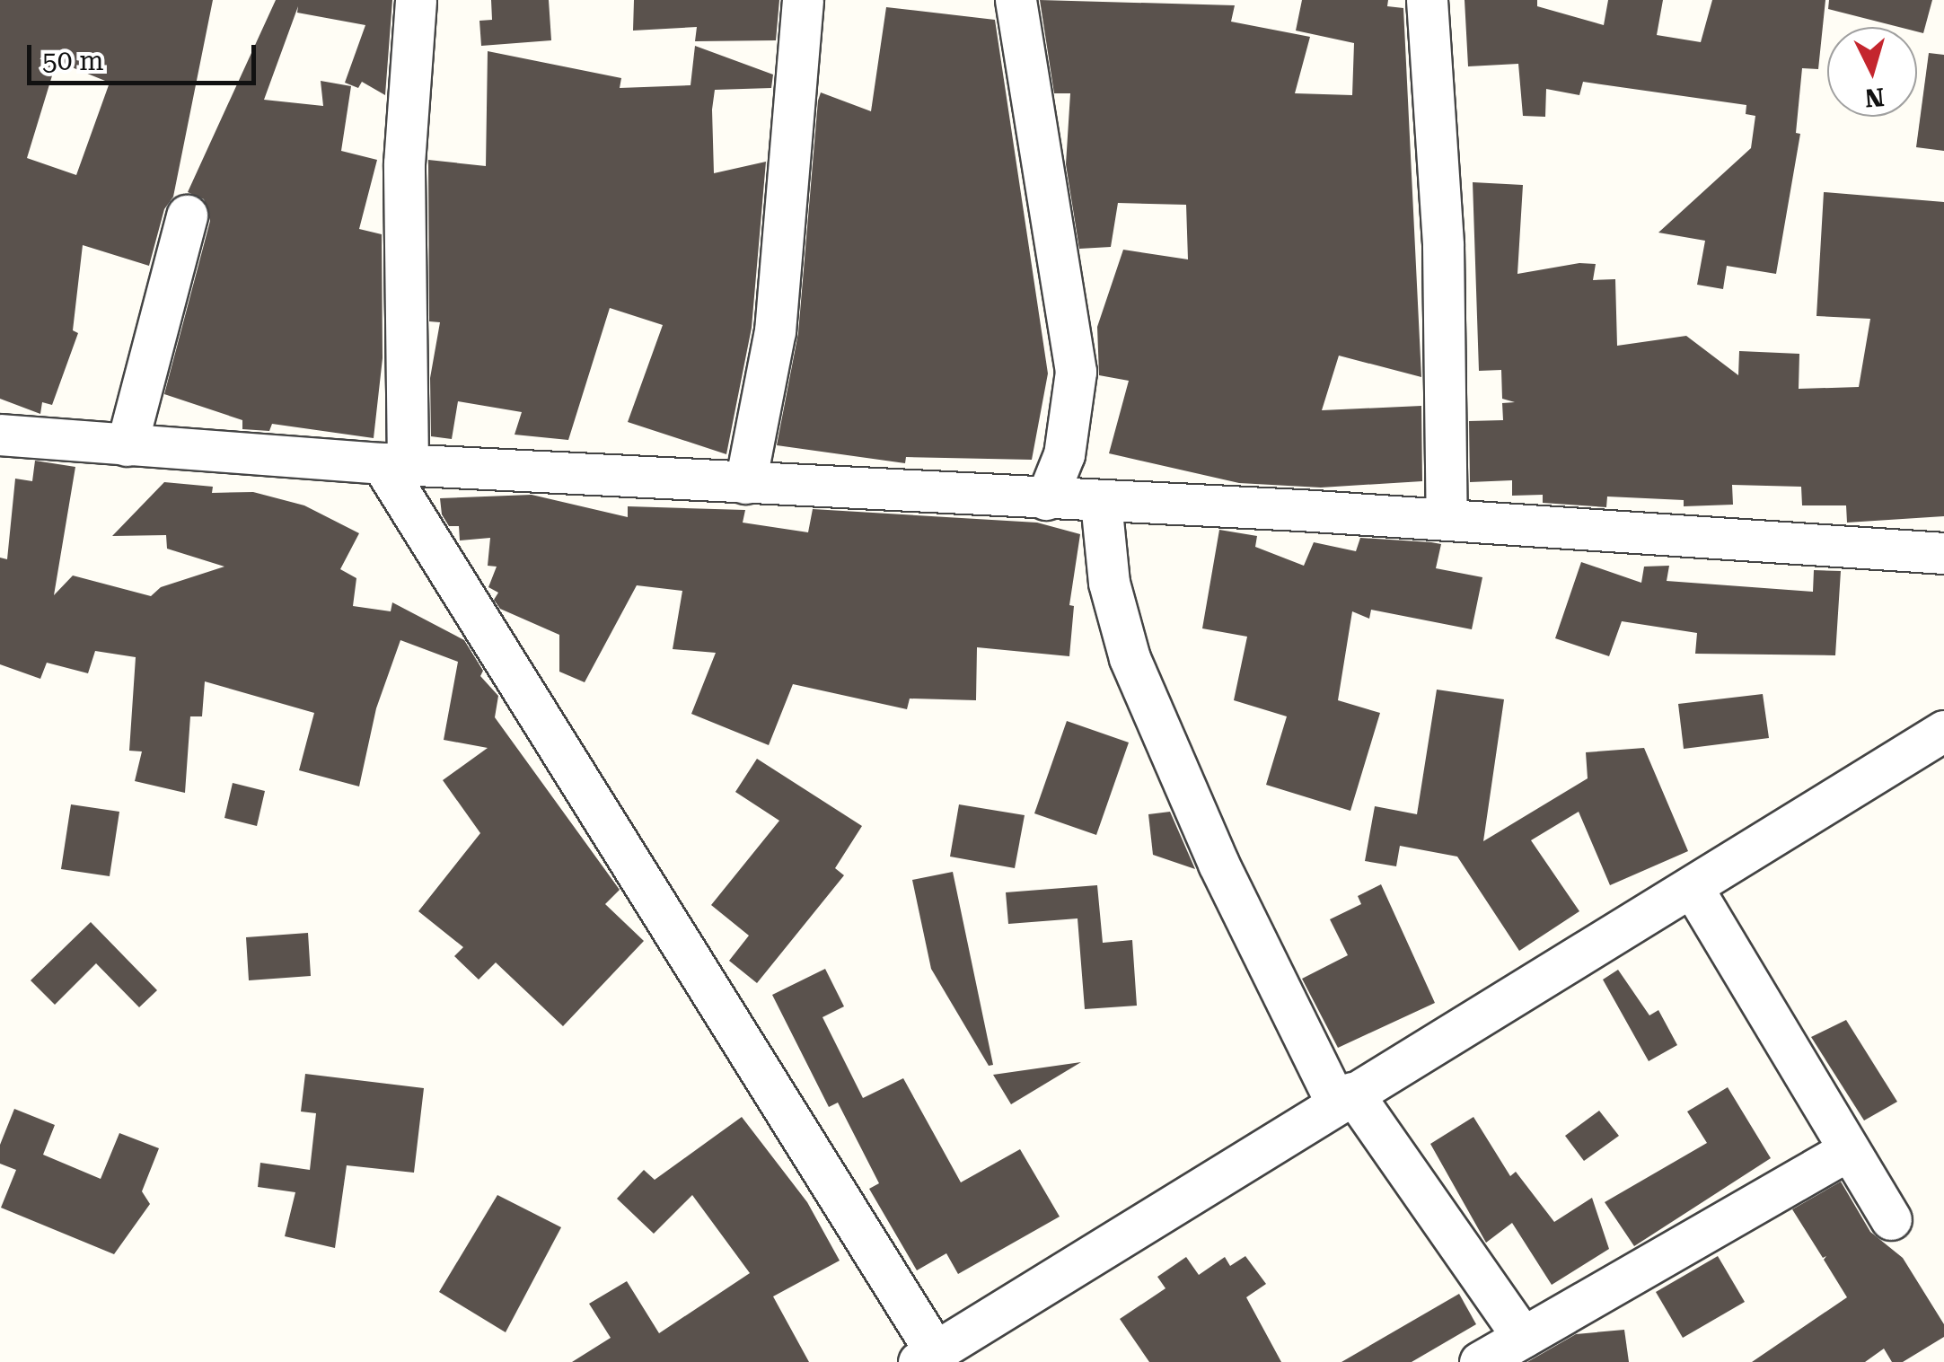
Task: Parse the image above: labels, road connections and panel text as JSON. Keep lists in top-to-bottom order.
{
  "scale_bar": "50 m",
  "north": "bottom"
}
